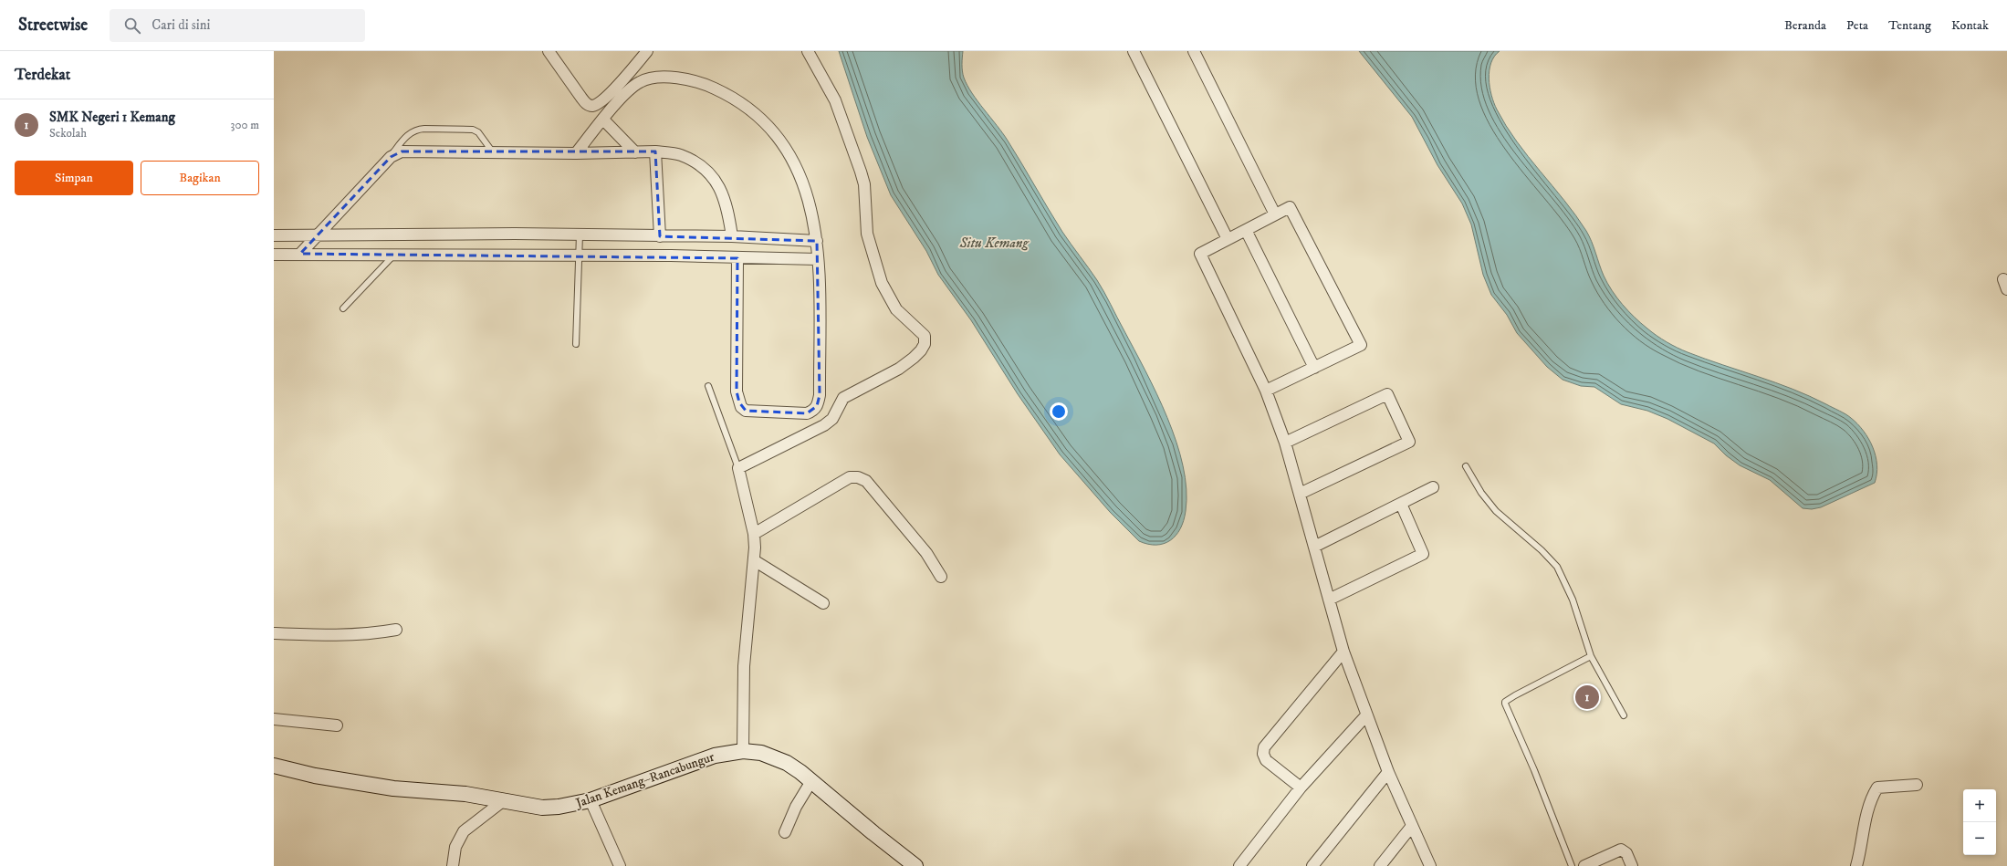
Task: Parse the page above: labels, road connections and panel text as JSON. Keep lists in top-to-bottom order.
{
  "streets": {
    "street": ["Jalan Kemang–Rancabungur"]
  },
  "water": ["Situ Kemang"],
  "page": {
    "header": "Streetwise",
    "search": "Cari di sini",
    "nav": [
      "Beranda",
      "Peta",
      "Tentang",
      "Kontak"
    ],
    "heading": "Terdekat",
    "list": [
      {
        "mark": "1",
        "name": "SMK Negeri 1 Kemang",
        "note": "Sekolah",
        "value": "300 m"
      }
    ],
    "buttons": ["Simpan", "Bagikan"],
    "pins": "1",
    "map_buttons": ["+", "−"]
  }
}
